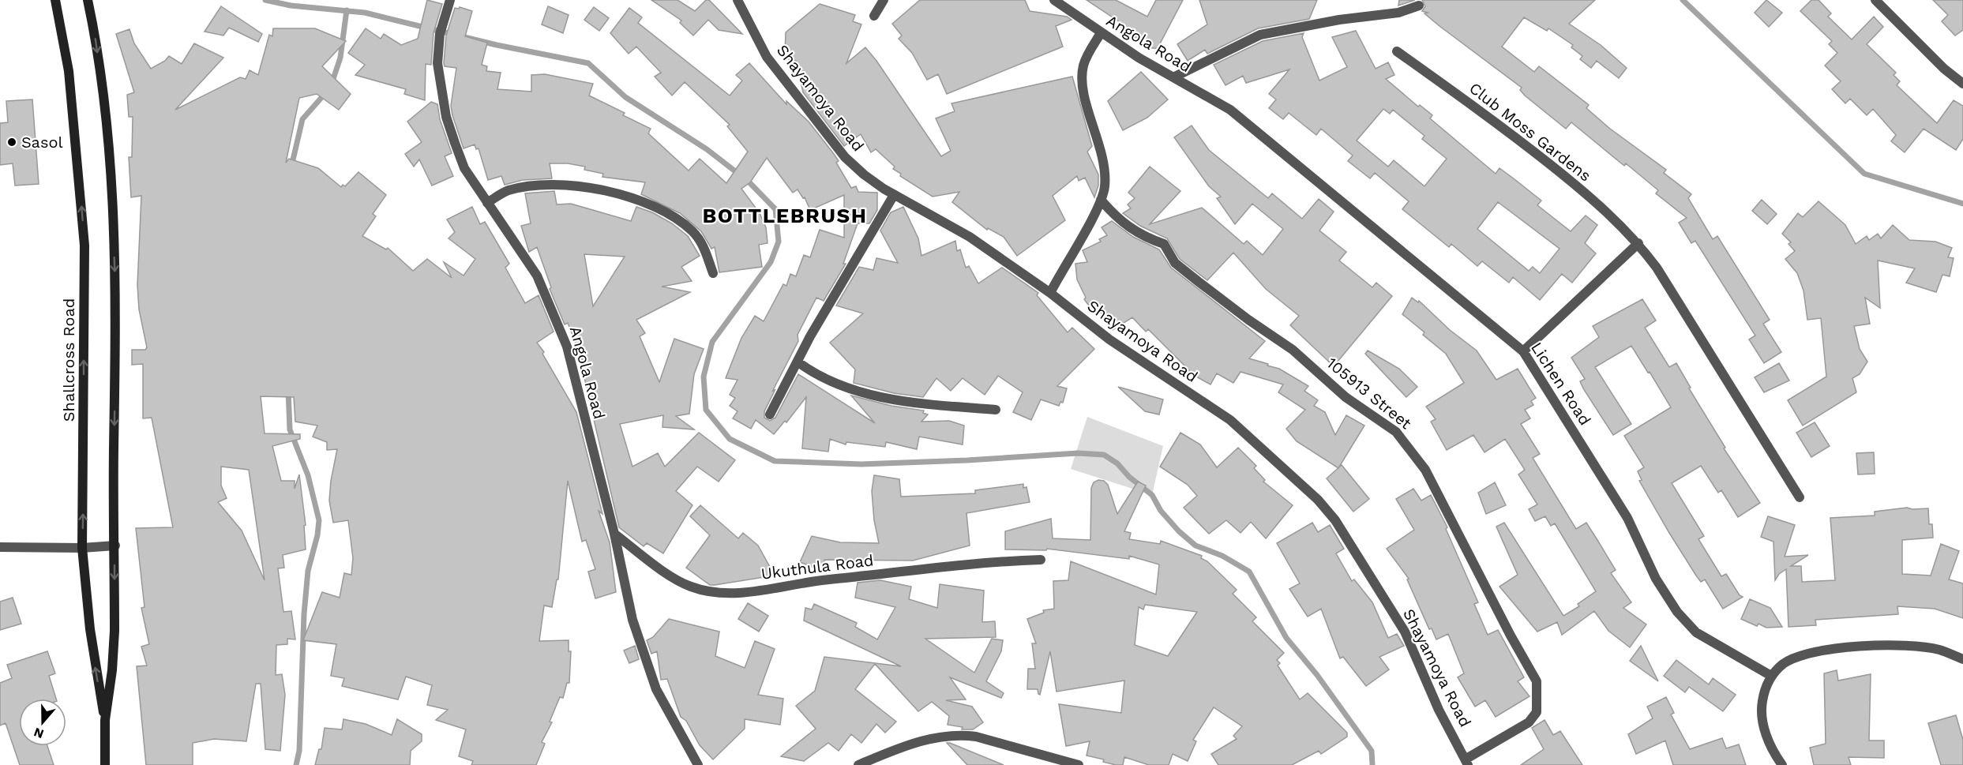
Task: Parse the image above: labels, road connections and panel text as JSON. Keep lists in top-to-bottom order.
{
  "streets": {
    "street": [
      "Angola Road",
      "Shayamoya Road",
      "Club Moss Gardens",
      "Shallcross Road",
      "Lichen Road",
      "105913 Street",
      "Ukuthula Road"
    ]
  },
  "crossings": [
    ["Angola Road", "Lichen Road"],
    ["Angola Road", "Ukuthula Road"],
    ["Shayamoya Road", "105913 Street"]
  ],
  "districts": ["BOTTLEBRUSH"],
  "places": ["Sasol"],
  "north": "bottom"
}
